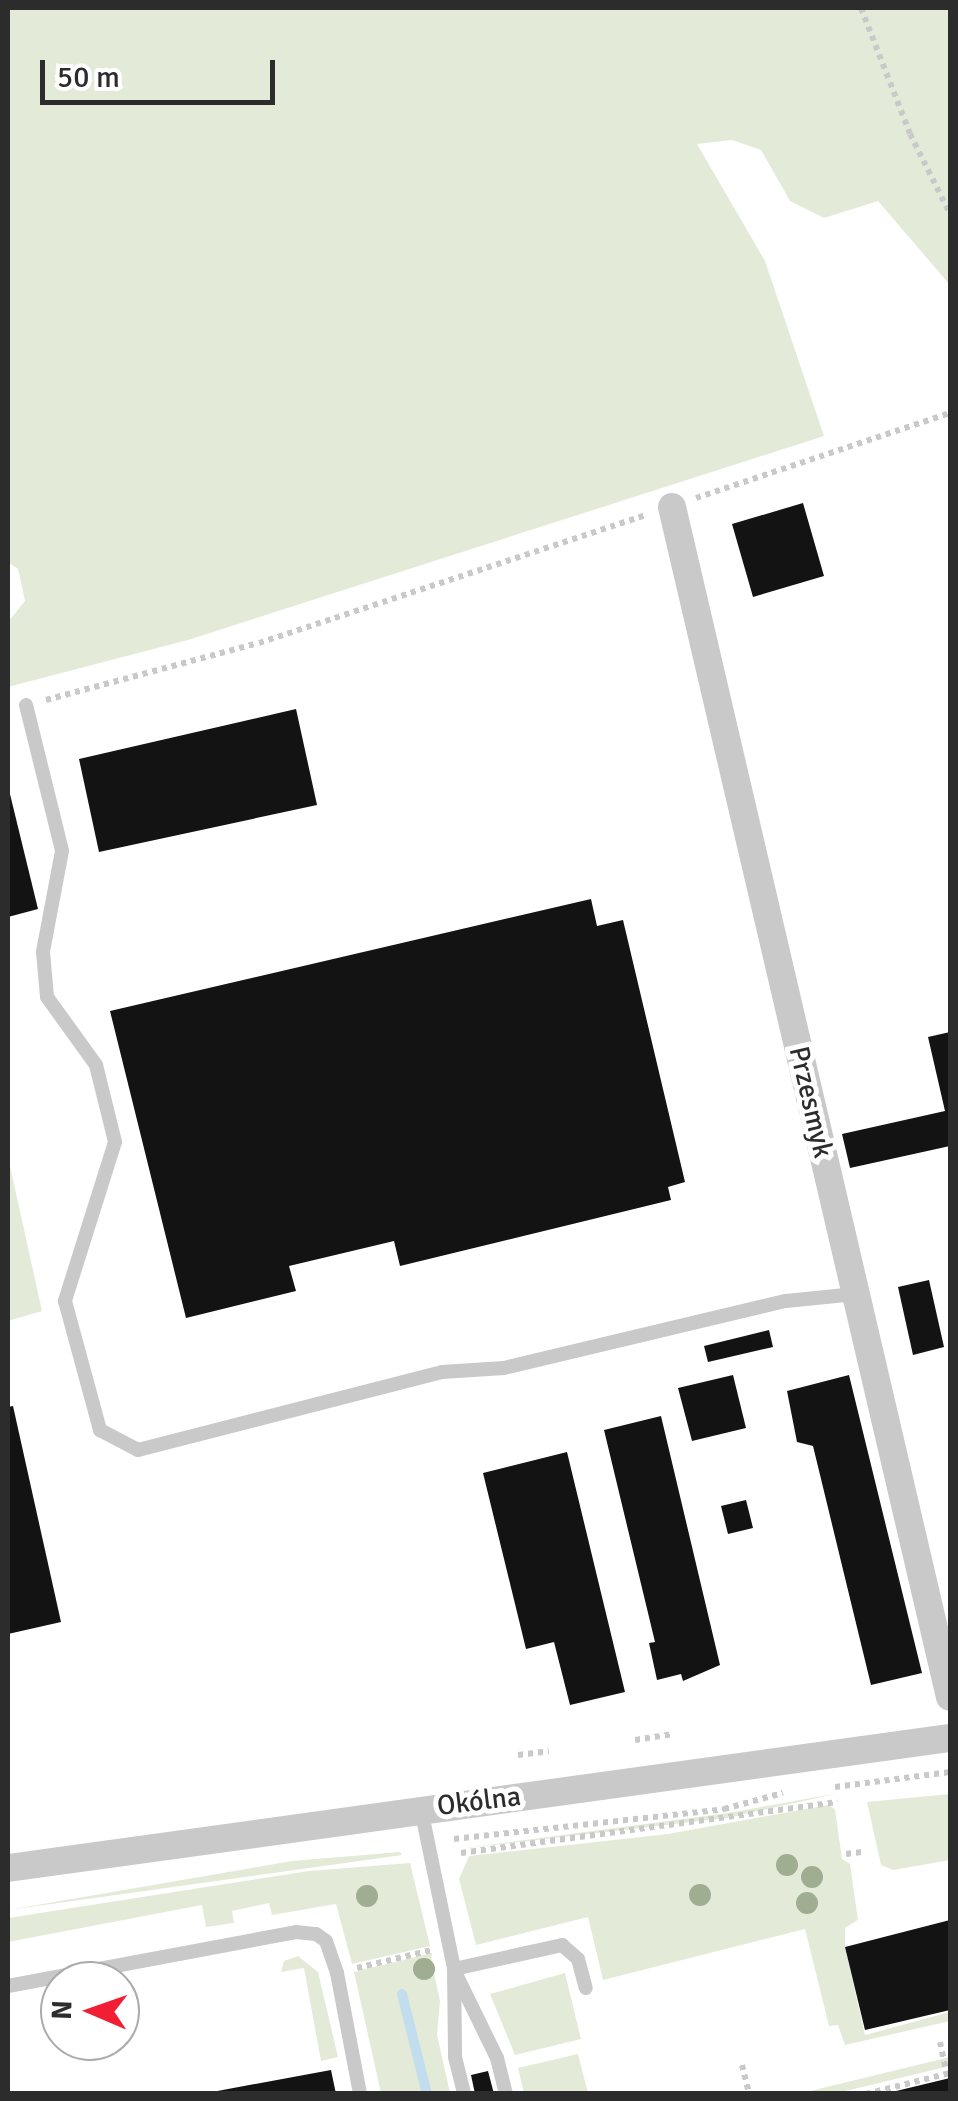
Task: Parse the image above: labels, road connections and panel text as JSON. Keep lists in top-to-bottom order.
{
  "streets": {
    "street": ["Przesmyk", "Okólna"]
  },
  "scale_bar": "50 m",
  "north": "left"
}
